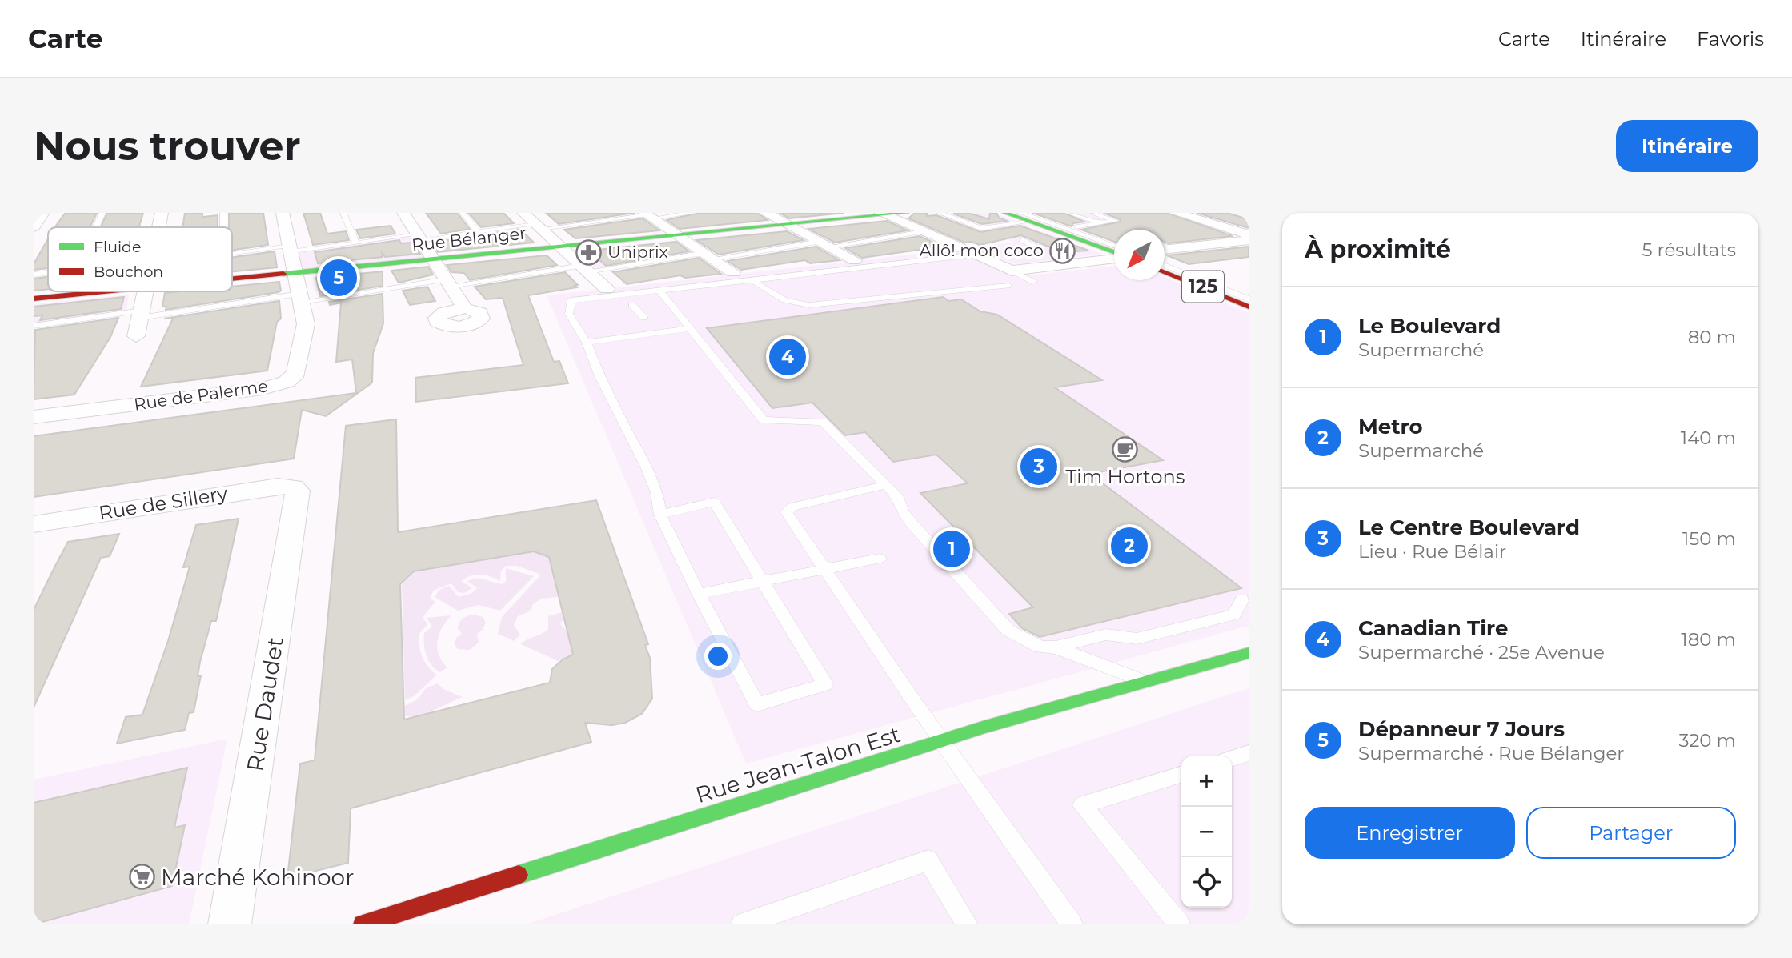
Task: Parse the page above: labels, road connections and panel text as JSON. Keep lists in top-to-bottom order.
{
  "streets": {
    "street": [
      "Rue Bélanger",
      "125",
      "Rue de Palerme",
      "Rue de Sillery",
      "Rue Daudet",
      "Rue Jean-Talon Est"
    ]
  },
  "crossings": [
    ["Rue Bélanger", "Rue de Palerme"],
    ["Rue de Sillery", "Rue Daudet"]
  ],
  "places": {
    "restaurant": ["Allô! mon coco"],
    "pharmacy": ["Uniprix"],
    "cafe": ["Tim Hortons"],
    "supermarket": ["Marché Kohinoor"]
  },
  "legend": ["Fluide", "Bouchon"],
  "north": "bottom left",
  "page": {
    "header": "Carte",
    "nav": ["Carte", "Itinéraire", "Favoris"],
    "buttons": [
      "Itinéraire",
      ["Enregistrer", "Partager"]
    ],
    "title": "Nous trouver",
    "heading": ["À proximité", "5 résultats"],
    "pins": [
      "5",
      "4",
      "3",
      "2",
      "1"
    ],
    "list": [
      {
        "mark": "1",
        "name": "Le Boulevard",
        "note": "Supermarché",
        "value": "80 m"
      },
      {
        "mark": "2",
        "name": "Metro",
        "note": "Supermarché",
        "value": "140 m"
      },
      {
        "mark": "3",
        "name": "Le Centre Boulevard",
        "note": "Lieu · Rue Bélair",
        "value": "150 m"
      },
      {
        "mark": "4",
        "name": "Canadian Tire",
        "note": "Supermarché · 25e Avenue",
        "value": "180 m"
      },
      {
        "mark": "5",
        "name": "Dépanneur 7 Jours",
        "note": "Supermarché · Rue Bélanger",
        "value": "320 m"
      }
    ],
    "map_buttons": ["+", "−"]
  }
}
